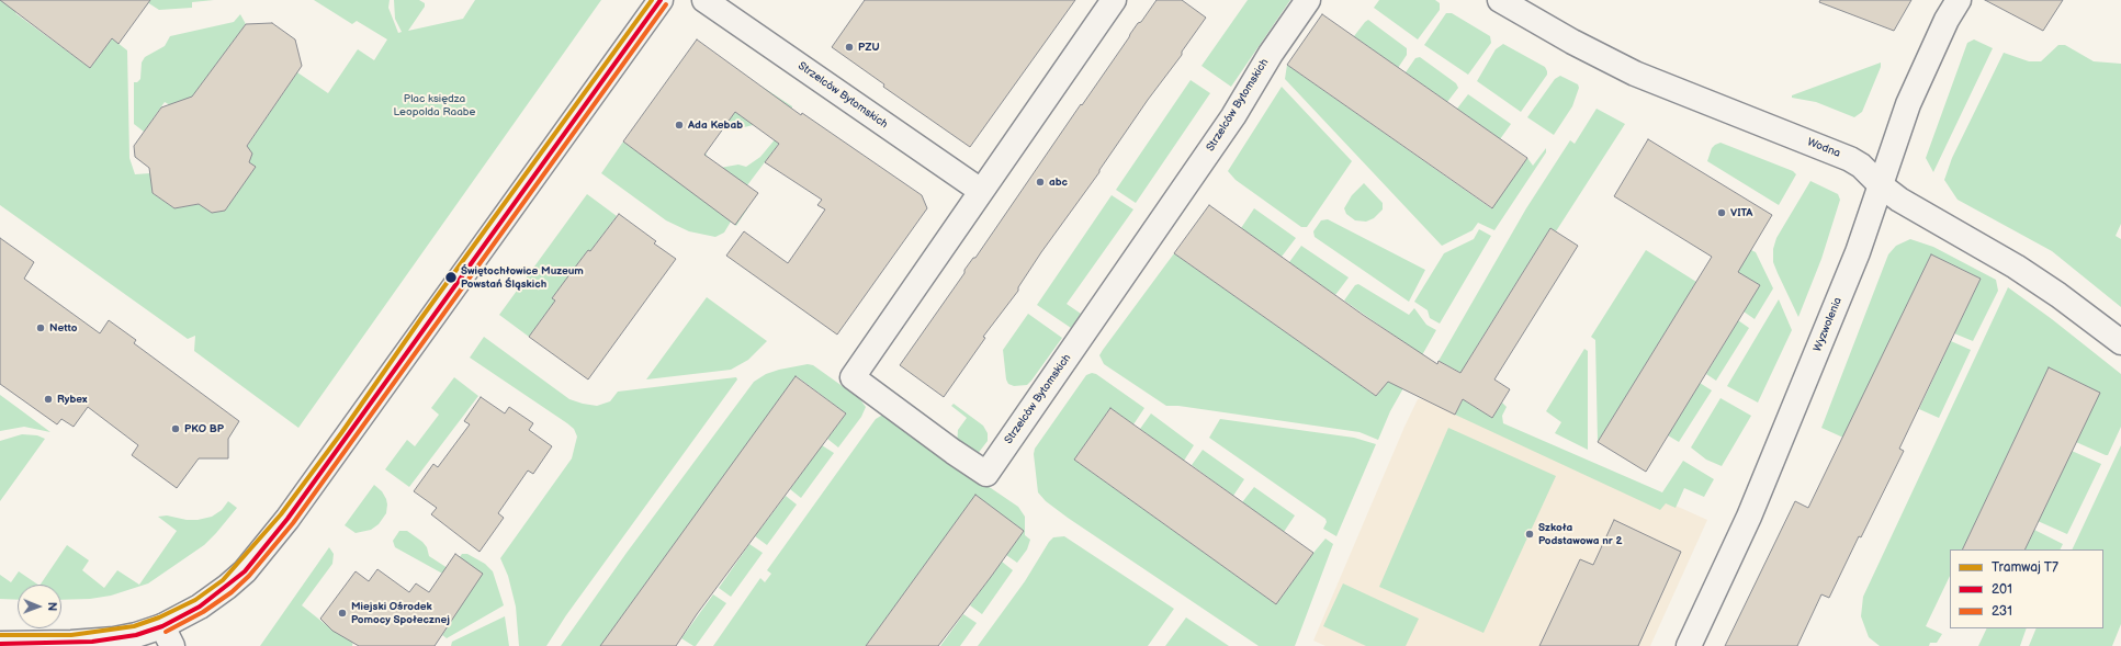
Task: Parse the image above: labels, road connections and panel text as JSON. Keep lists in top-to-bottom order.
{
  "streets": {
    "street": ["Strzelców Bytomskich", "Wodna", "Wyzwolenia"]
  },
  "crossings": [
    ["Wodna", "Wyzwolenia"]
  ],
  "parks": ["Plac księdza Leopolda Raabe"],
  "places": [
    "PZU",
    "Ada Kebab",
    "abc",
    "VITA",
    "Świętochłowice Muzeum Powstań Śląskich",
    "Netto",
    "Rybex",
    "PKO BP",
    "Szkoła Podstawowa nr 2",
    "Miejski Ośrodek Pomocy Społecznej"
  ],
  "lines": ["tram line T7", "transit line 201", "transit line 231"],
  "legend": ["Tramwaj T7", "201", "231"],
  "north": "right"
}
